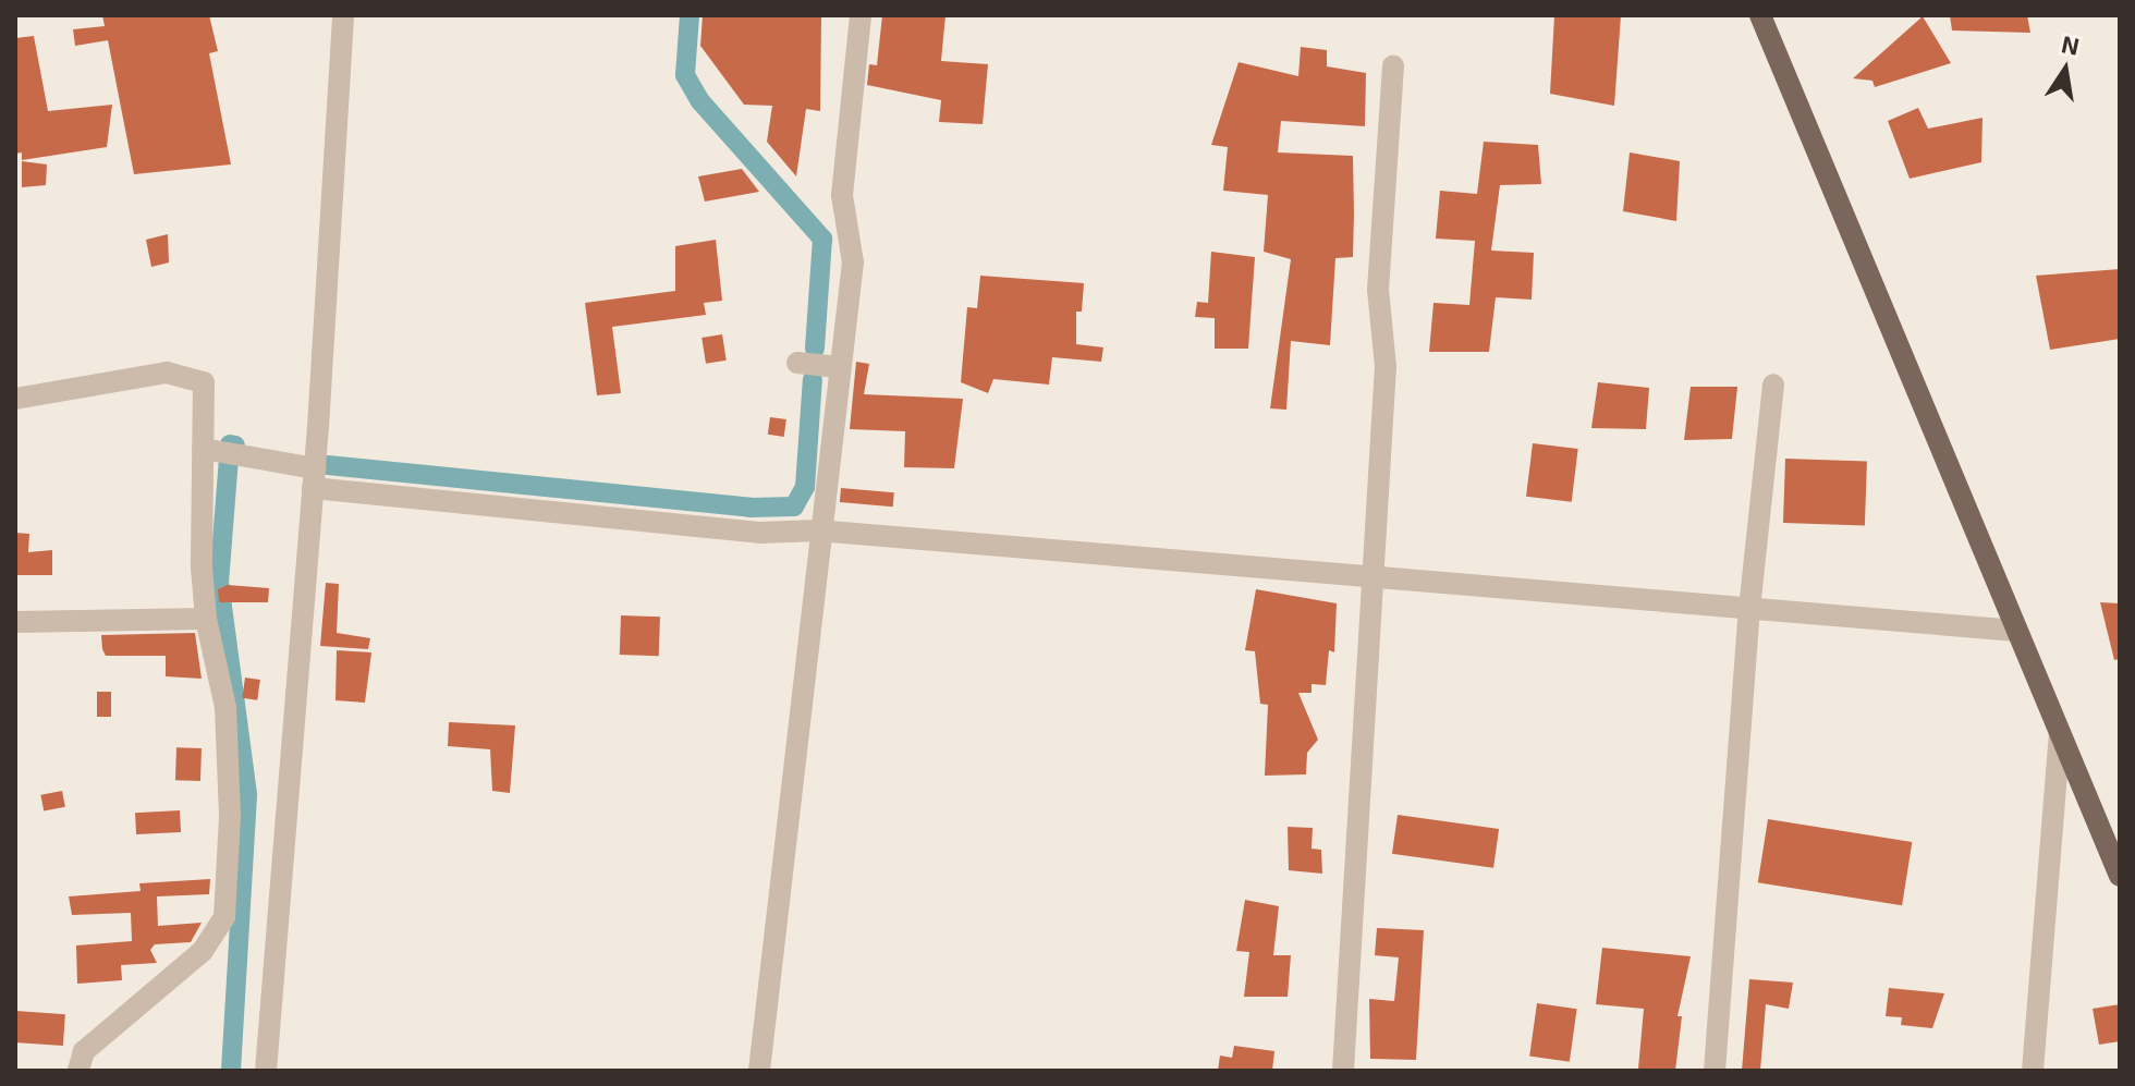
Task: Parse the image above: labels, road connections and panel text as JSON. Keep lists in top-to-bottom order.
{
  "north": "top"
}
